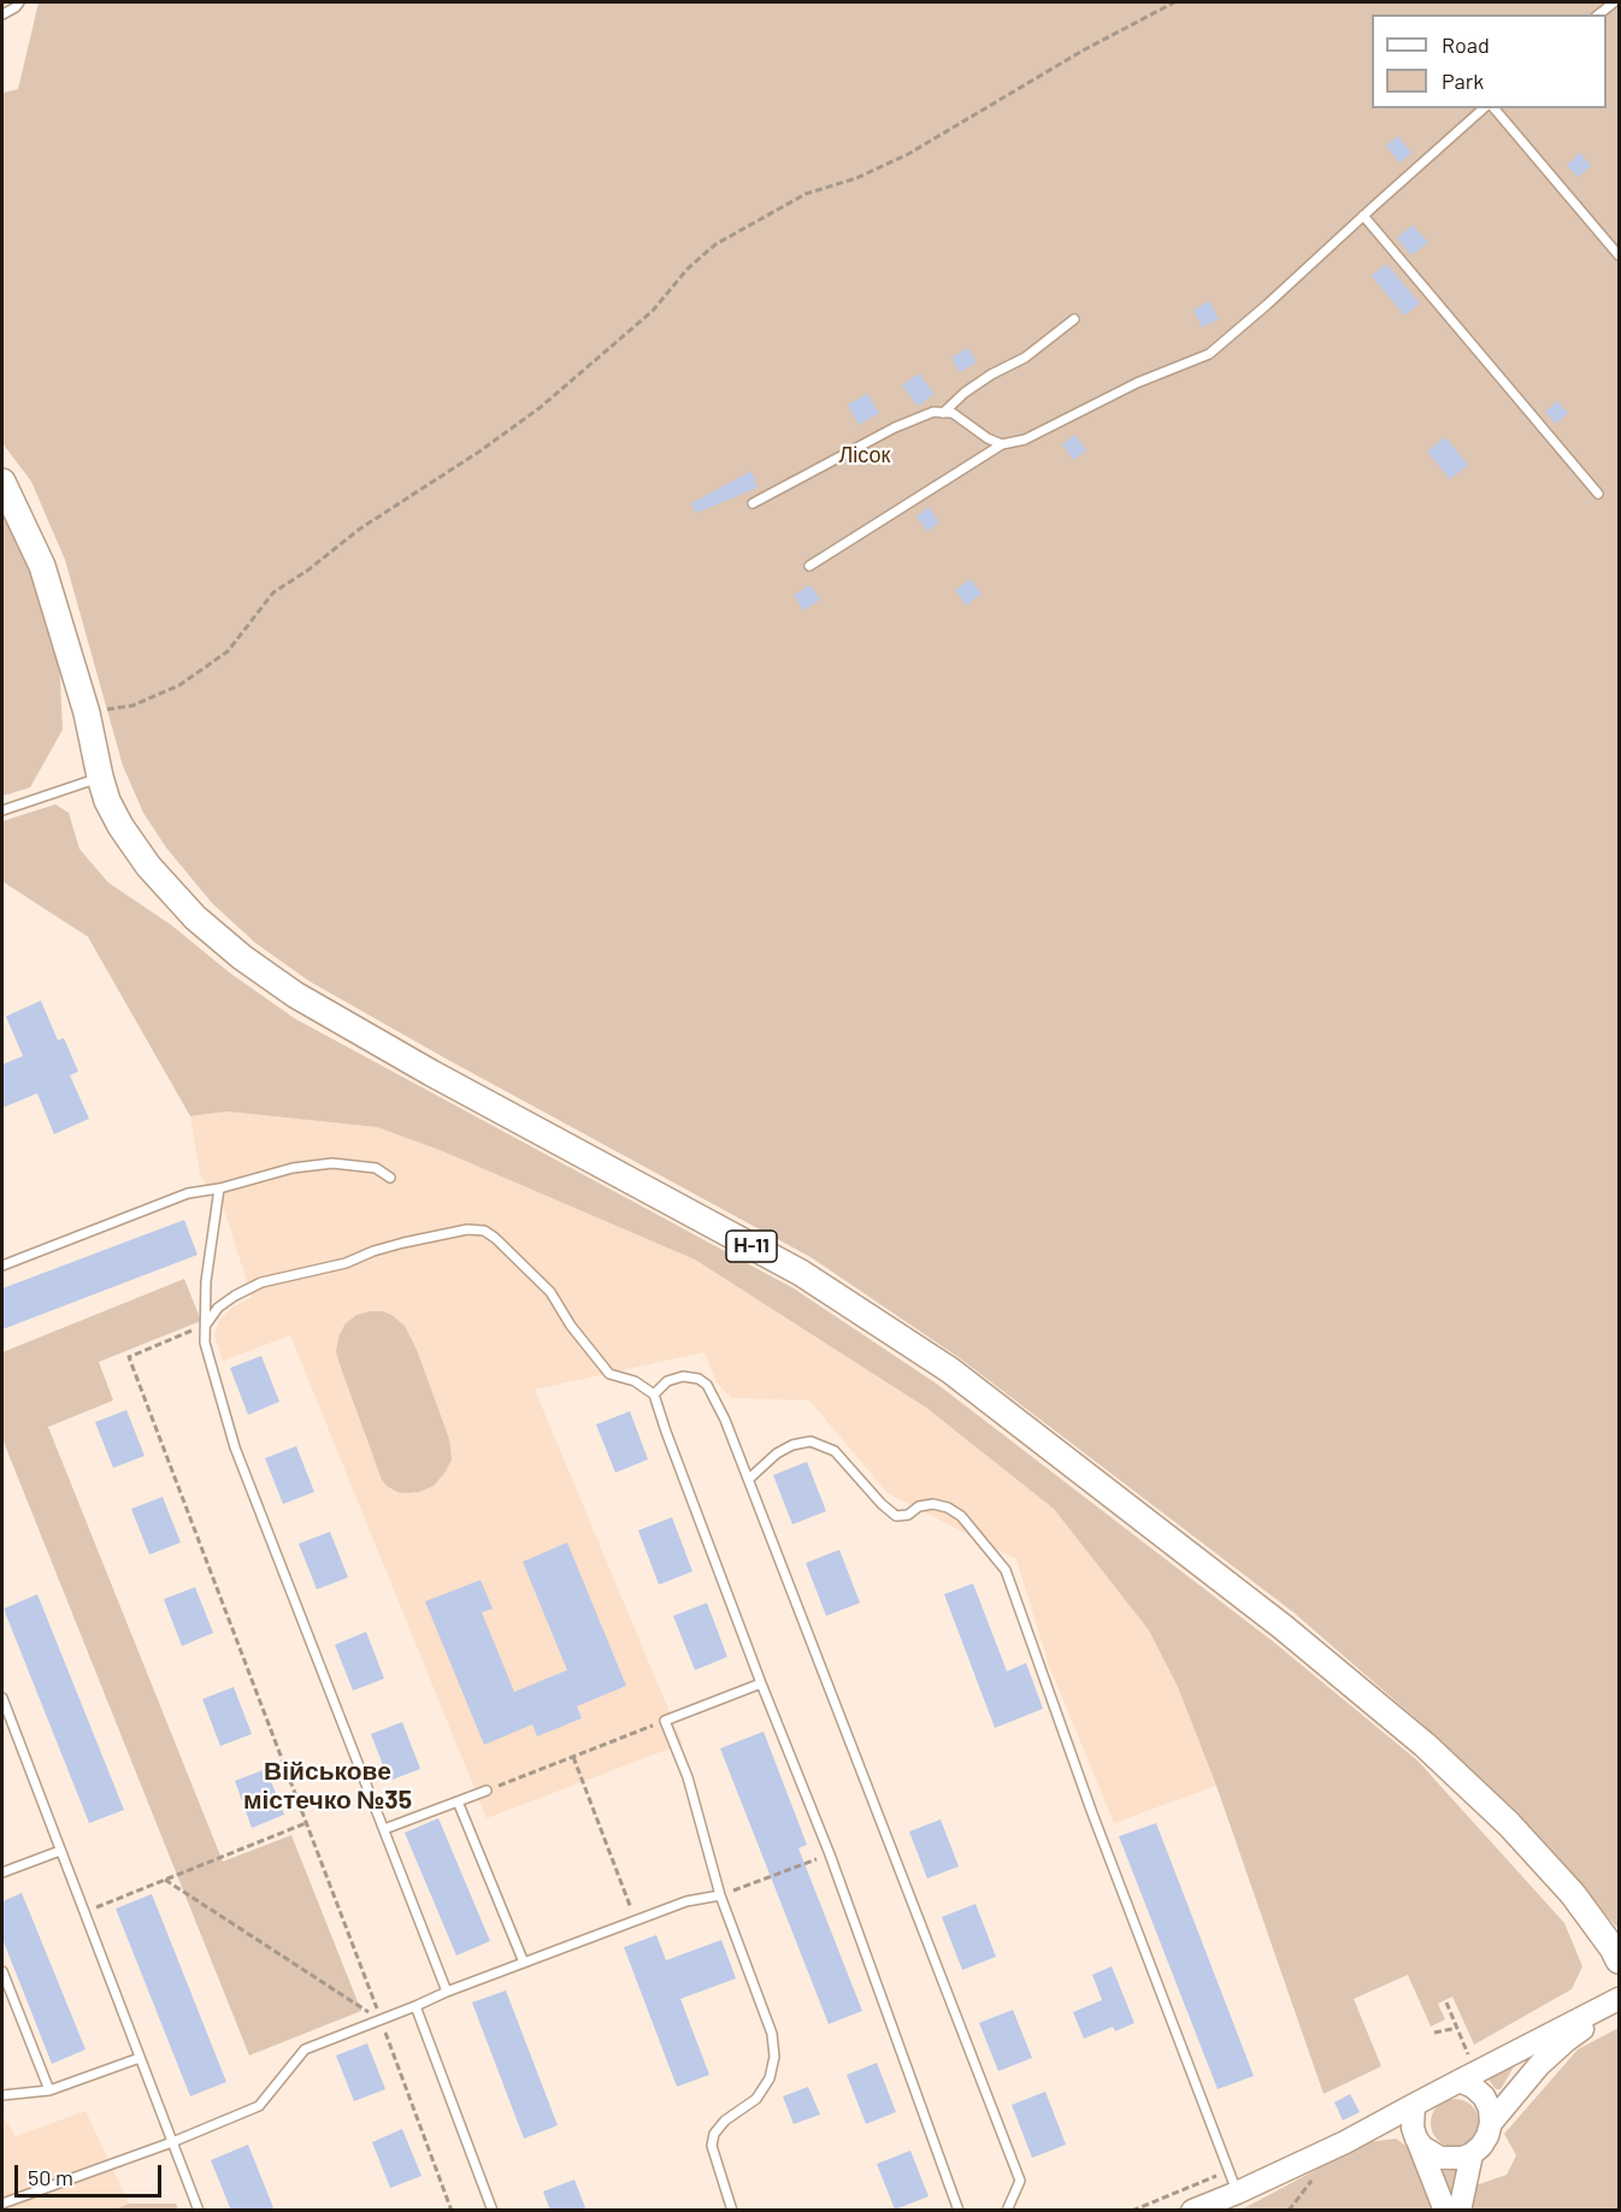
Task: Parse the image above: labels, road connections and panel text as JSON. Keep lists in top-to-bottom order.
{
  "streets": {
    "main road": ["Н-11"]
  },
  "districts": ["Військове містечко №35"],
  "parks": ["Лісок"],
  "legend": ["Road", "Park"],
  "scale_bar": "50 m"
}
